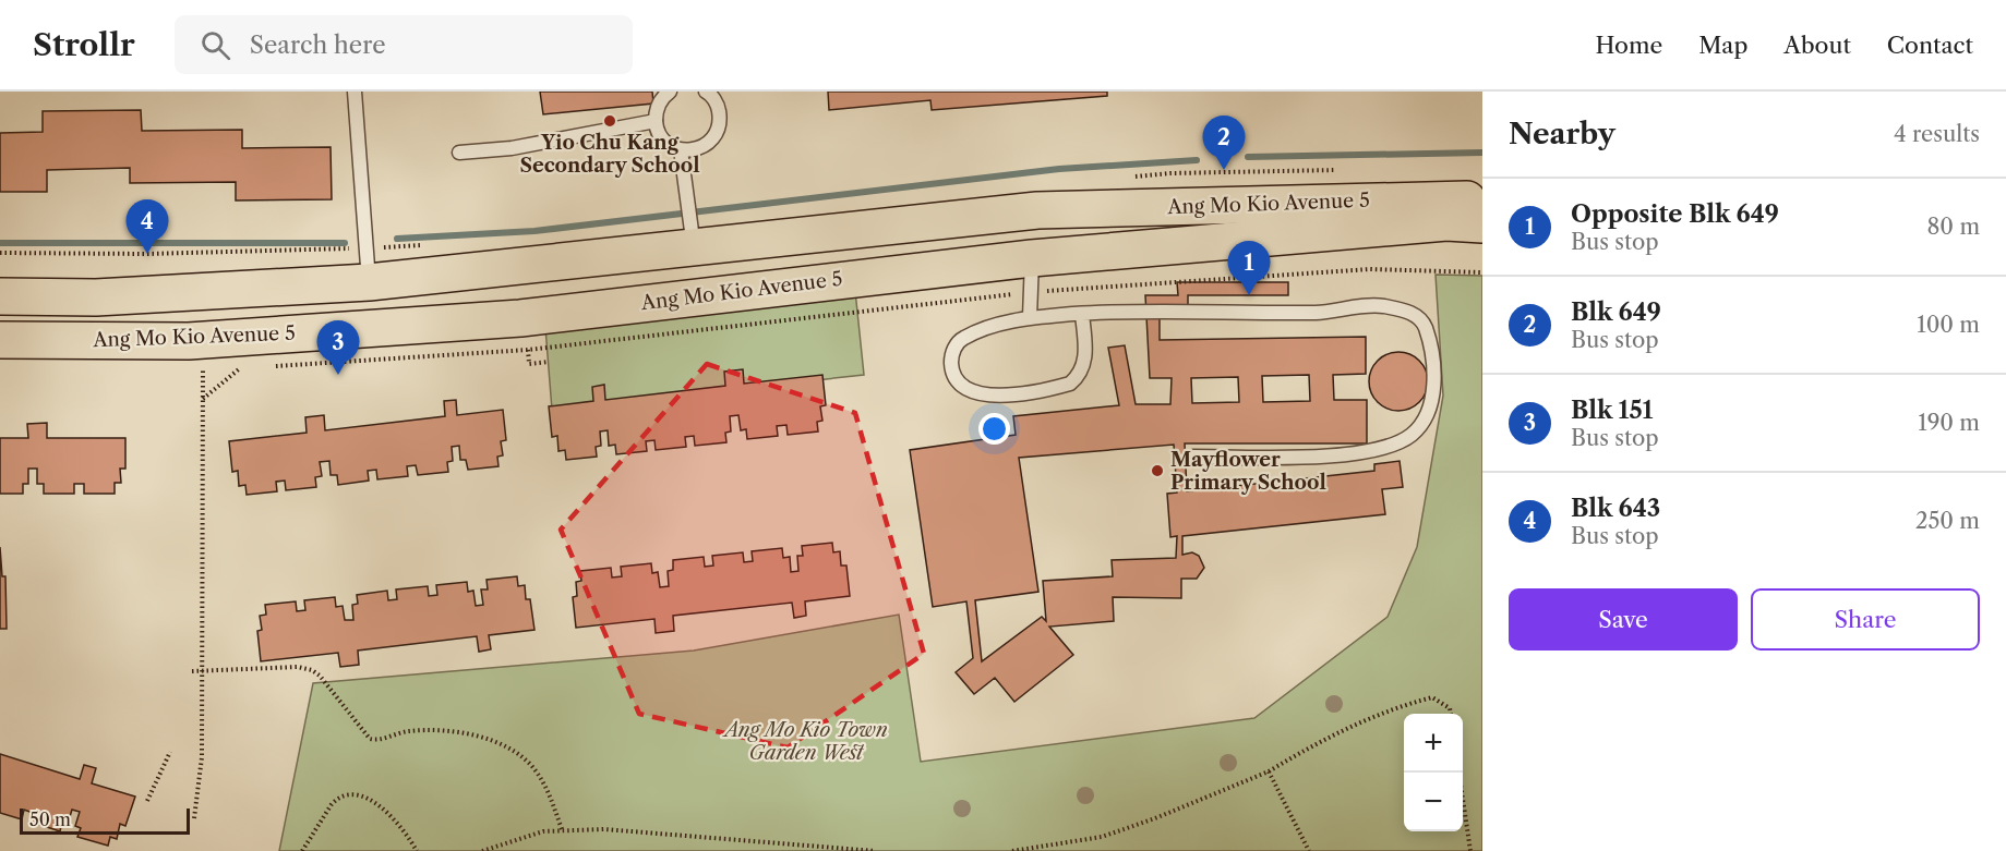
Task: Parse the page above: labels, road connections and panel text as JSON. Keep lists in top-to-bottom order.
{
  "streets": {
    "main road": ["Ang Mo Kio Avenue 5"]
  },
  "parks": ["Ang Mo Kio Town Garden West"],
  "places": ["Yio Chu Kang Secondary School", "Mayflower Primary School"],
  "scale_bar": "50 m",
  "page": {
    "header": "Strollr",
    "search": "Search here",
    "nav": [
      "Home",
      "Map",
      "About",
      "Contact"
    ],
    "heading": ["Nearby", "4 results"],
    "pins": [
      "2",
      "4",
      "1",
      "3"
    ],
    "list": [
      {
        "mark": "1",
        "name": "Opposite Blk 649",
        "note": "Bus stop",
        "value": "80 m"
      },
      {
        "mark": "2",
        "name": "Blk 649",
        "note": "Bus stop",
        "value": "100 m"
      },
      {
        "mark": "3",
        "name": "Blk 151",
        "note": "Bus stop",
        "value": "190 m"
      },
      {
        "mark": "4",
        "name": "Blk 643",
        "note": "Bus stop",
        "value": "250 m"
      }
    ],
    "buttons": ["Save", "Share"],
    "map_buttons": ["+", "−"],
    "scale": "50 m"
  }
}
